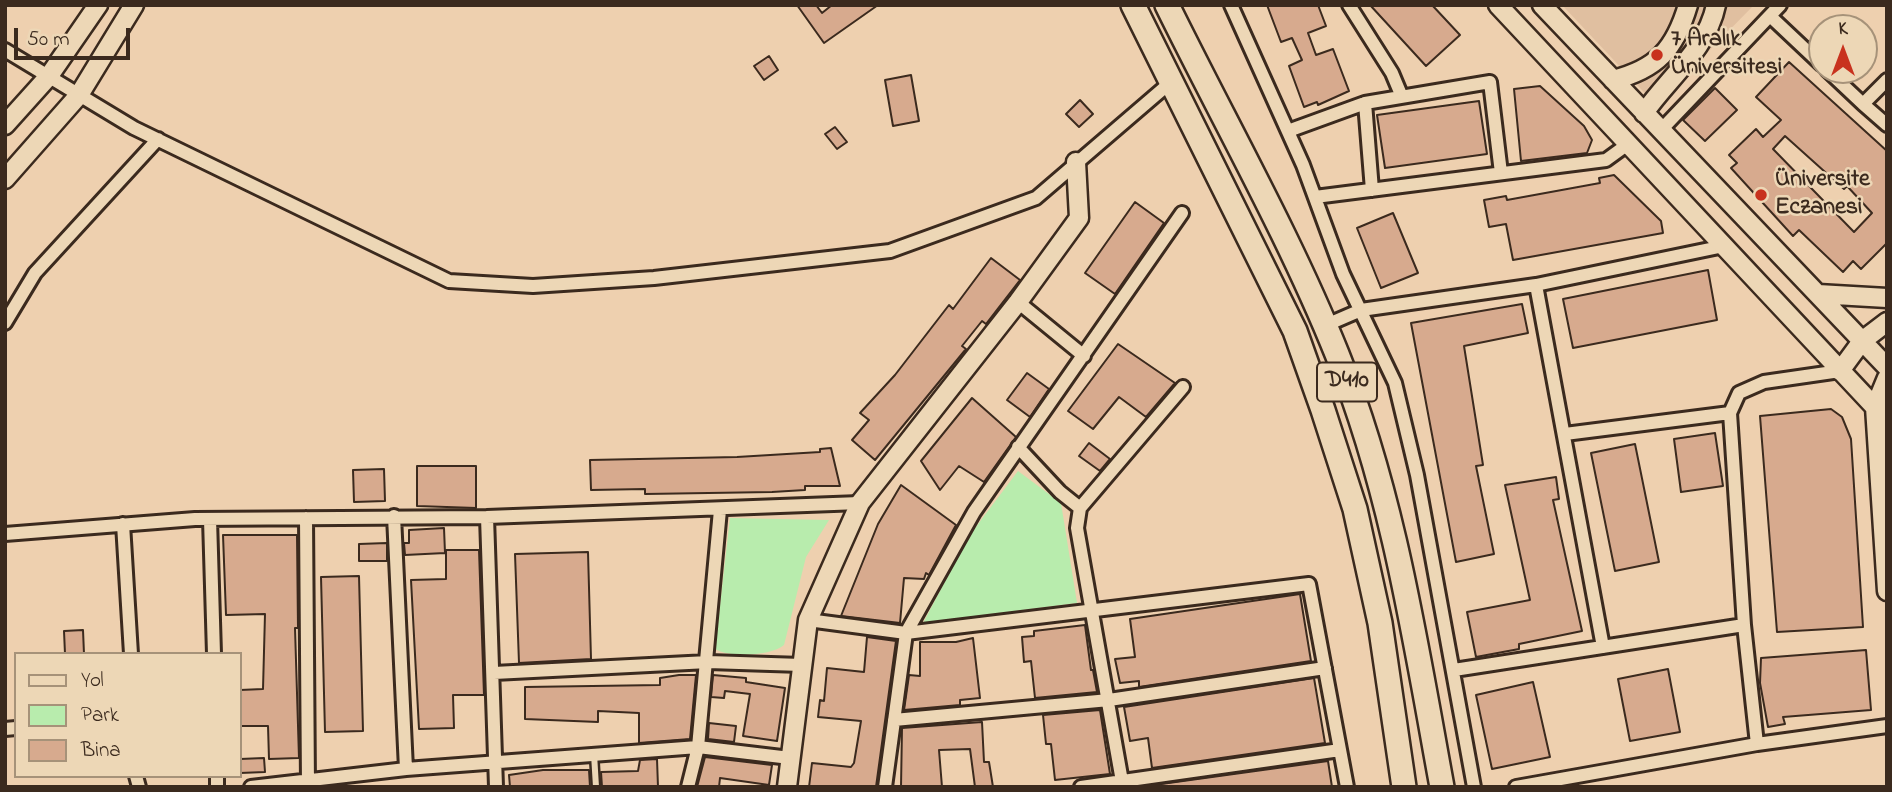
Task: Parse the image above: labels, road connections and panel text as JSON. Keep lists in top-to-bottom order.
{
  "streets": {
    "highway": ["D410"]
  },
  "places": ["7 Aralık Üniversitesi", "Üniversite Eczanesi"],
  "legend": ["Yol", "Park", "Bina"],
  "scale_bar": "50 m",
  "north": "top"
}
